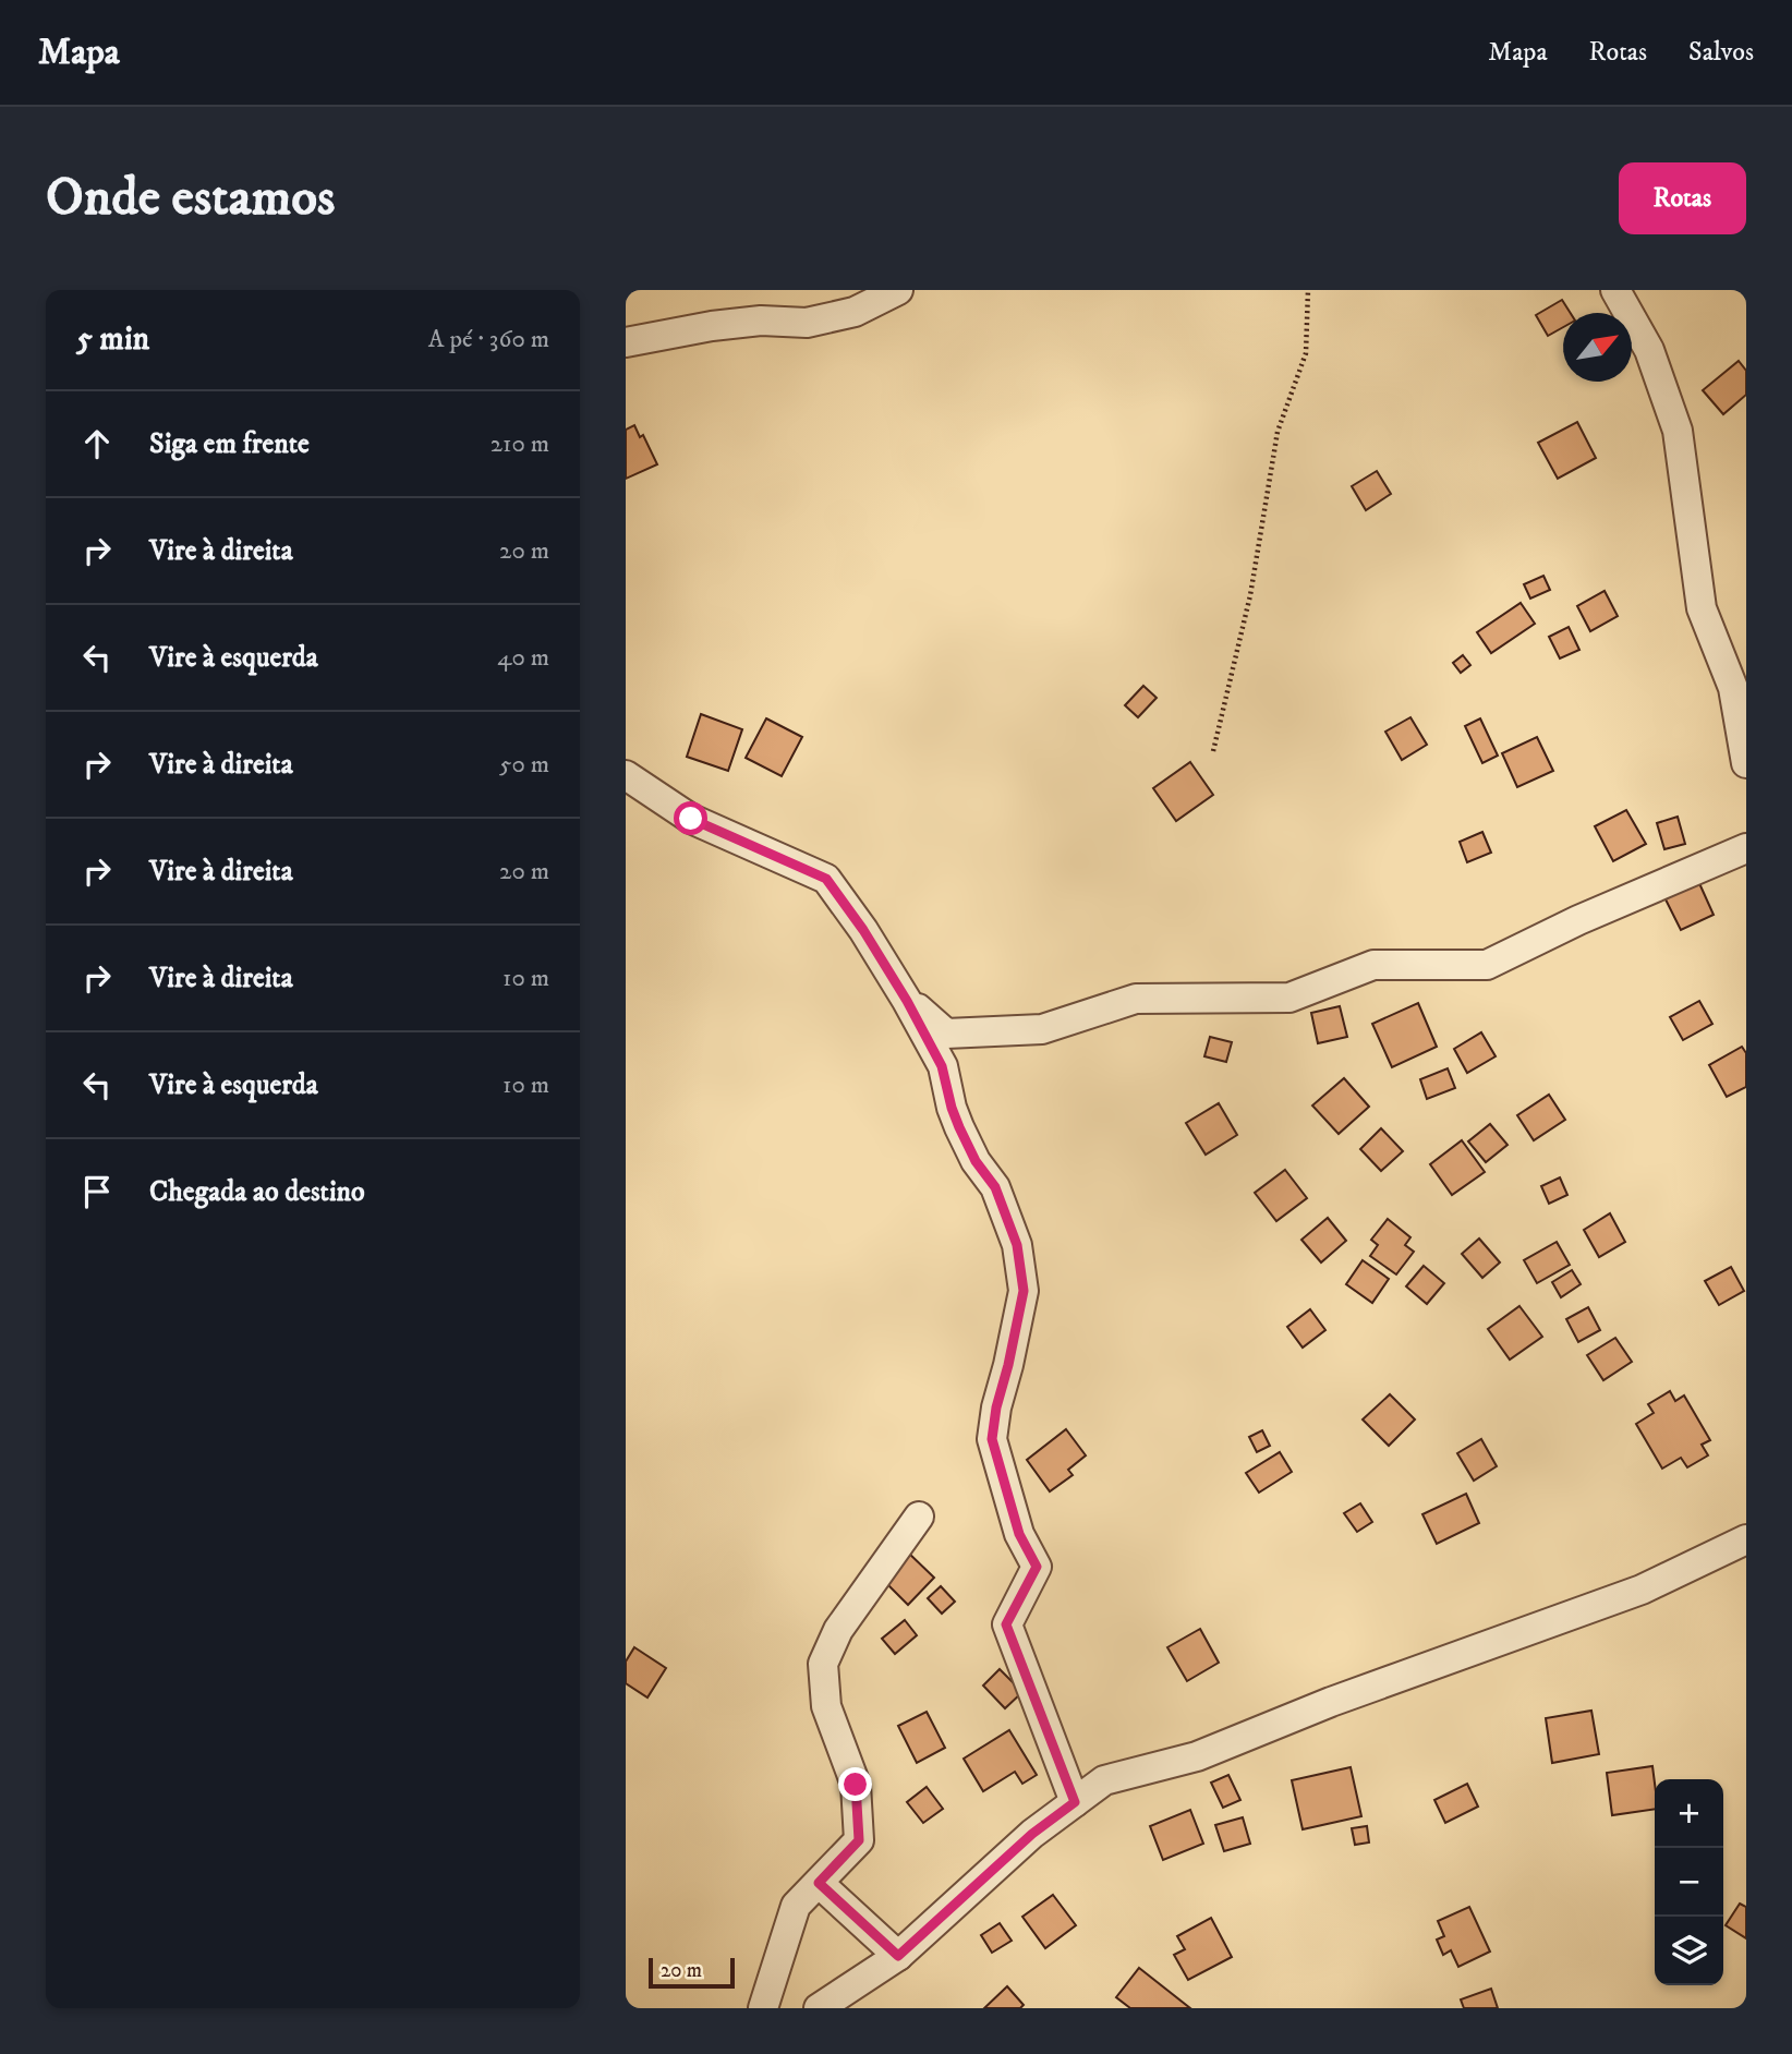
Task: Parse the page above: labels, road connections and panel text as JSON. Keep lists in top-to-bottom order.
{
  "scale_bar": "20 m",
  "north": "top right",
  "page": {
    "header": "Mapa",
    "nav": ["Mapa", "Rotas", "Salvos"],
    "buttons": "Rotas",
    "title": "Onde estamos",
    "heading": ["5 min", "A pé · 360 m"],
    "list": [
      ["Siga em frente", "210 m"],
      ["Vire à direita", "20 m"],
      ["Vire à esquerda", "40 m"],
      ["Vire à direita", "50 m"],
      ["Vire à direita", "20 m"],
      ["Vire à direita", "10 m"],
      ["Vire à esquerda", "10 m"],
      "Chegada ao destino"
    ],
    "map_buttons": ["+", "−"],
    "scale": "20 m"
  }
}
